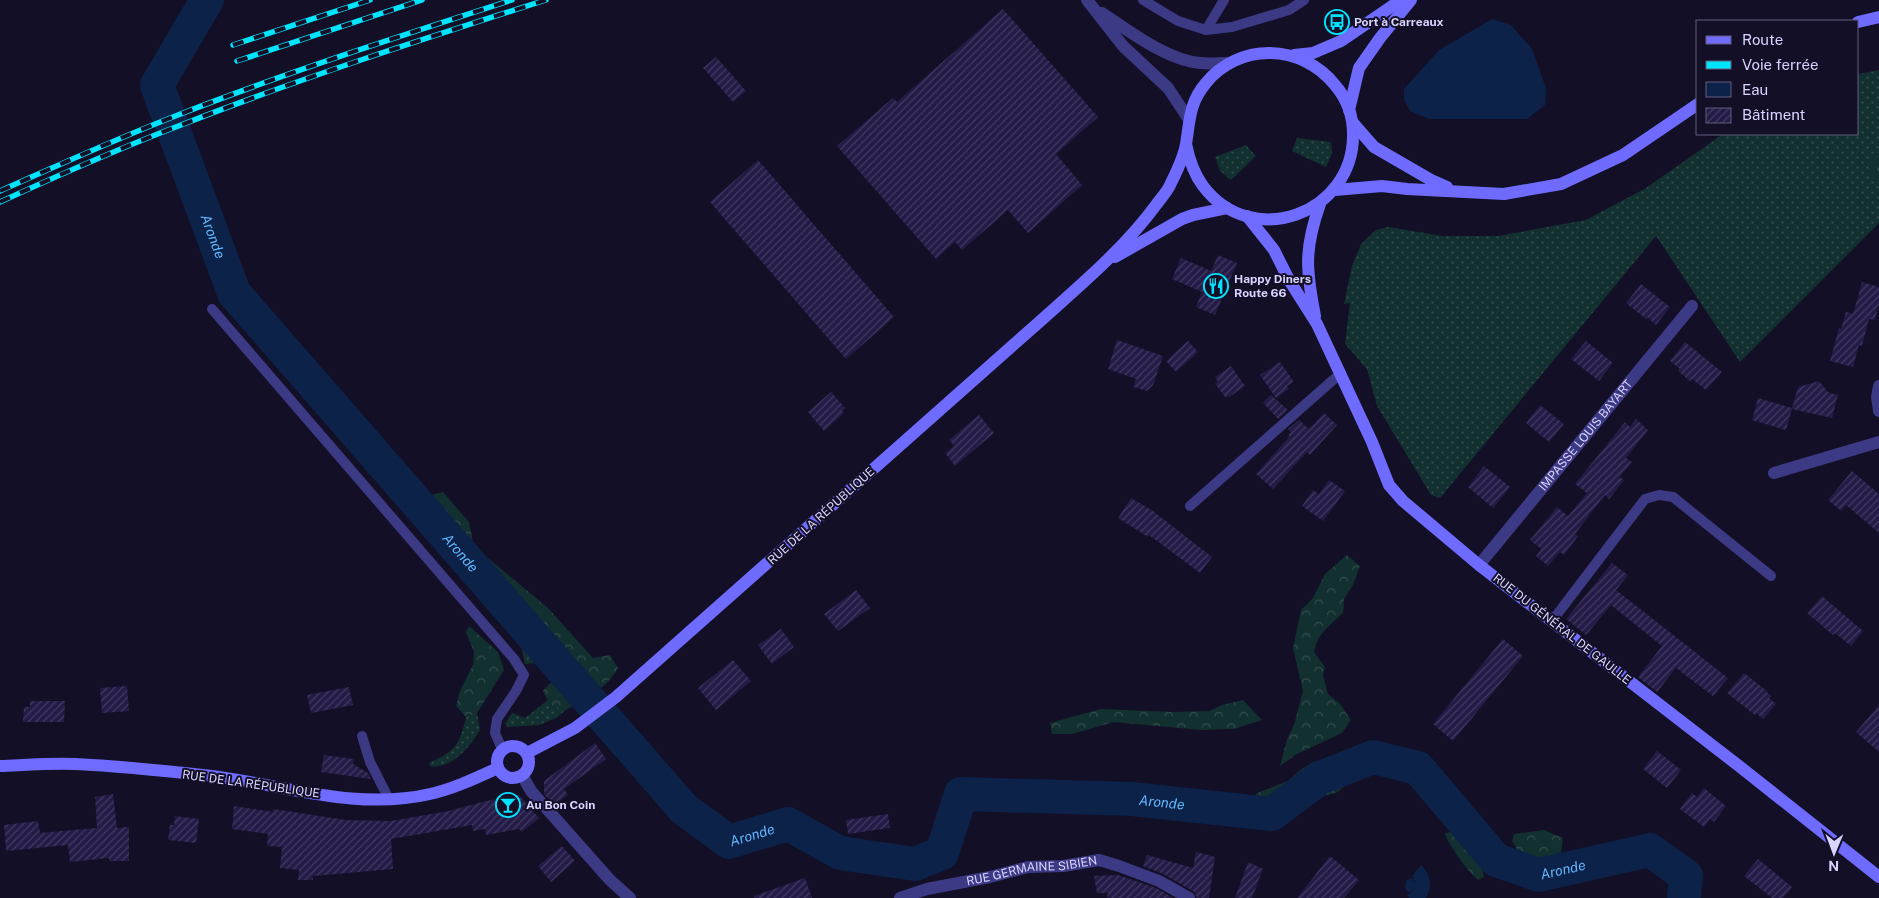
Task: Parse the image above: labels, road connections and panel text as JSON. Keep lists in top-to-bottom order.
{
  "streets": {
    "main road": ["RUE DE LA RÉPUBLIQUE", "RUE DU GÉNÉRAL DE GAULLE"],
    "street": ["IMPASSE LOUIS BAYART", "RUE GERMAINE SIBIEN"]
  },
  "crossings": [
    ["IMPASSE LOUIS BAYART", "RUE DU GÉNÉRAL DE GAULLE"],
    ["RUE DE LA RÉPUBLIQUE", "RUE DU GÉNÉRAL DE GAULLE"]
  ],
  "water": ["Aronde"],
  "places": {
    "bus stop": ["Port à Carreaux"],
    "restaurant": ["Happy Diners Route 66"],
    "bar": ["Au Bon Coin"]
  },
  "legend": [
    "Route",
    "Voie ferrée",
    "Eau",
    "Bâtiment"
  ],
  "north": "bottom"
}
